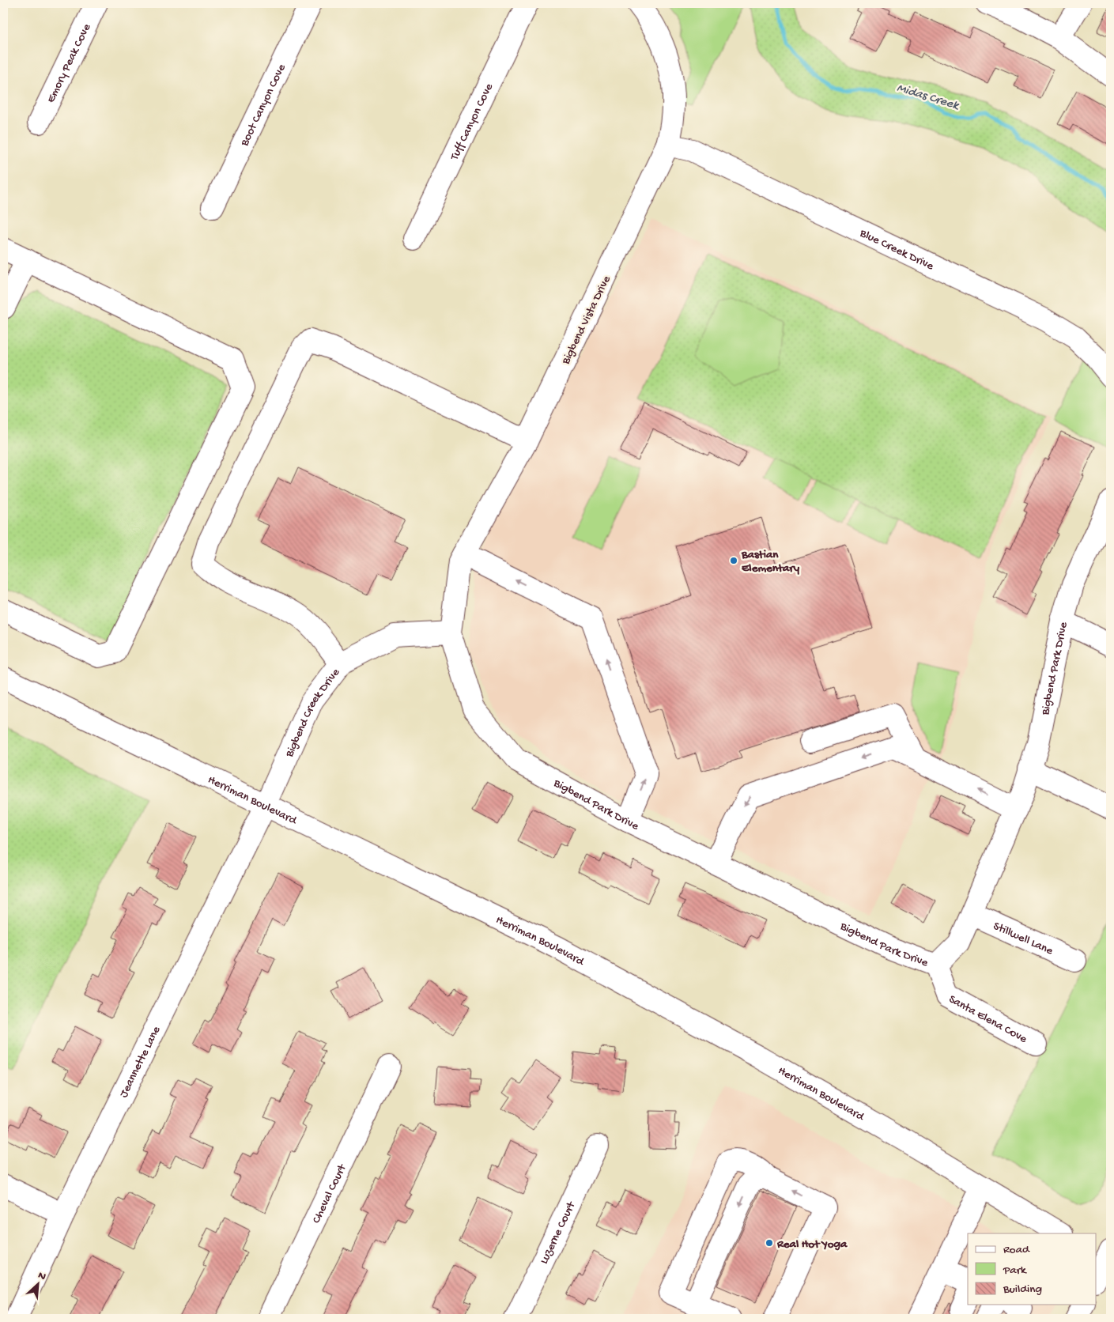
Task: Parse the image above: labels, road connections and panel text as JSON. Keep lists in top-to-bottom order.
{
  "streets": {
    "street": [
      "Emory Peak Cove",
      "Boot Canyon Cove",
      "Tuff Canyon Cove",
      "Blue Creek Drive",
      "Bigbend Vista Drive",
      "Bigbend Park Drive",
      "Bigbend Creek Drive",
      "Herriman Boulevard",
      "Stillwell Lane",
      "Santa Elena Cove",
      "Jeannette Lane",
      "Cheval Court",
      "Luzerne Court"
    ]
  },
  "crossings": [
    ["Blue Creek Drive", "Bigbend Vista Drive"],
    ["Bigbend Vista Drive", "Bigbend Park Drive"],
    ["Bigbend Vista Drive", "Bigbend Creek Drive"],
    ["Bigbend Park Drive", "Bigbend Creek Drive"],
    ["Bigbend Park Drive", "Stillwell Lane"],
    ["Bigbend Park Drive", "Santa Elena Cove"],
    ["Bigbend Creek Drive", "Herriman Boulevard"],
    ["Bigbend Creek Drive", "Jeannette Lane"],
    ["Herriman Boulevard", "Jeannette Lane"]
  ],
  "water": ["Midas Creek"],
  "places": ["Bastian Elementary", "Real Hot Yoga"],
  "legend": ["Road", "Park", "Building"],
  "north": "top right"
}
